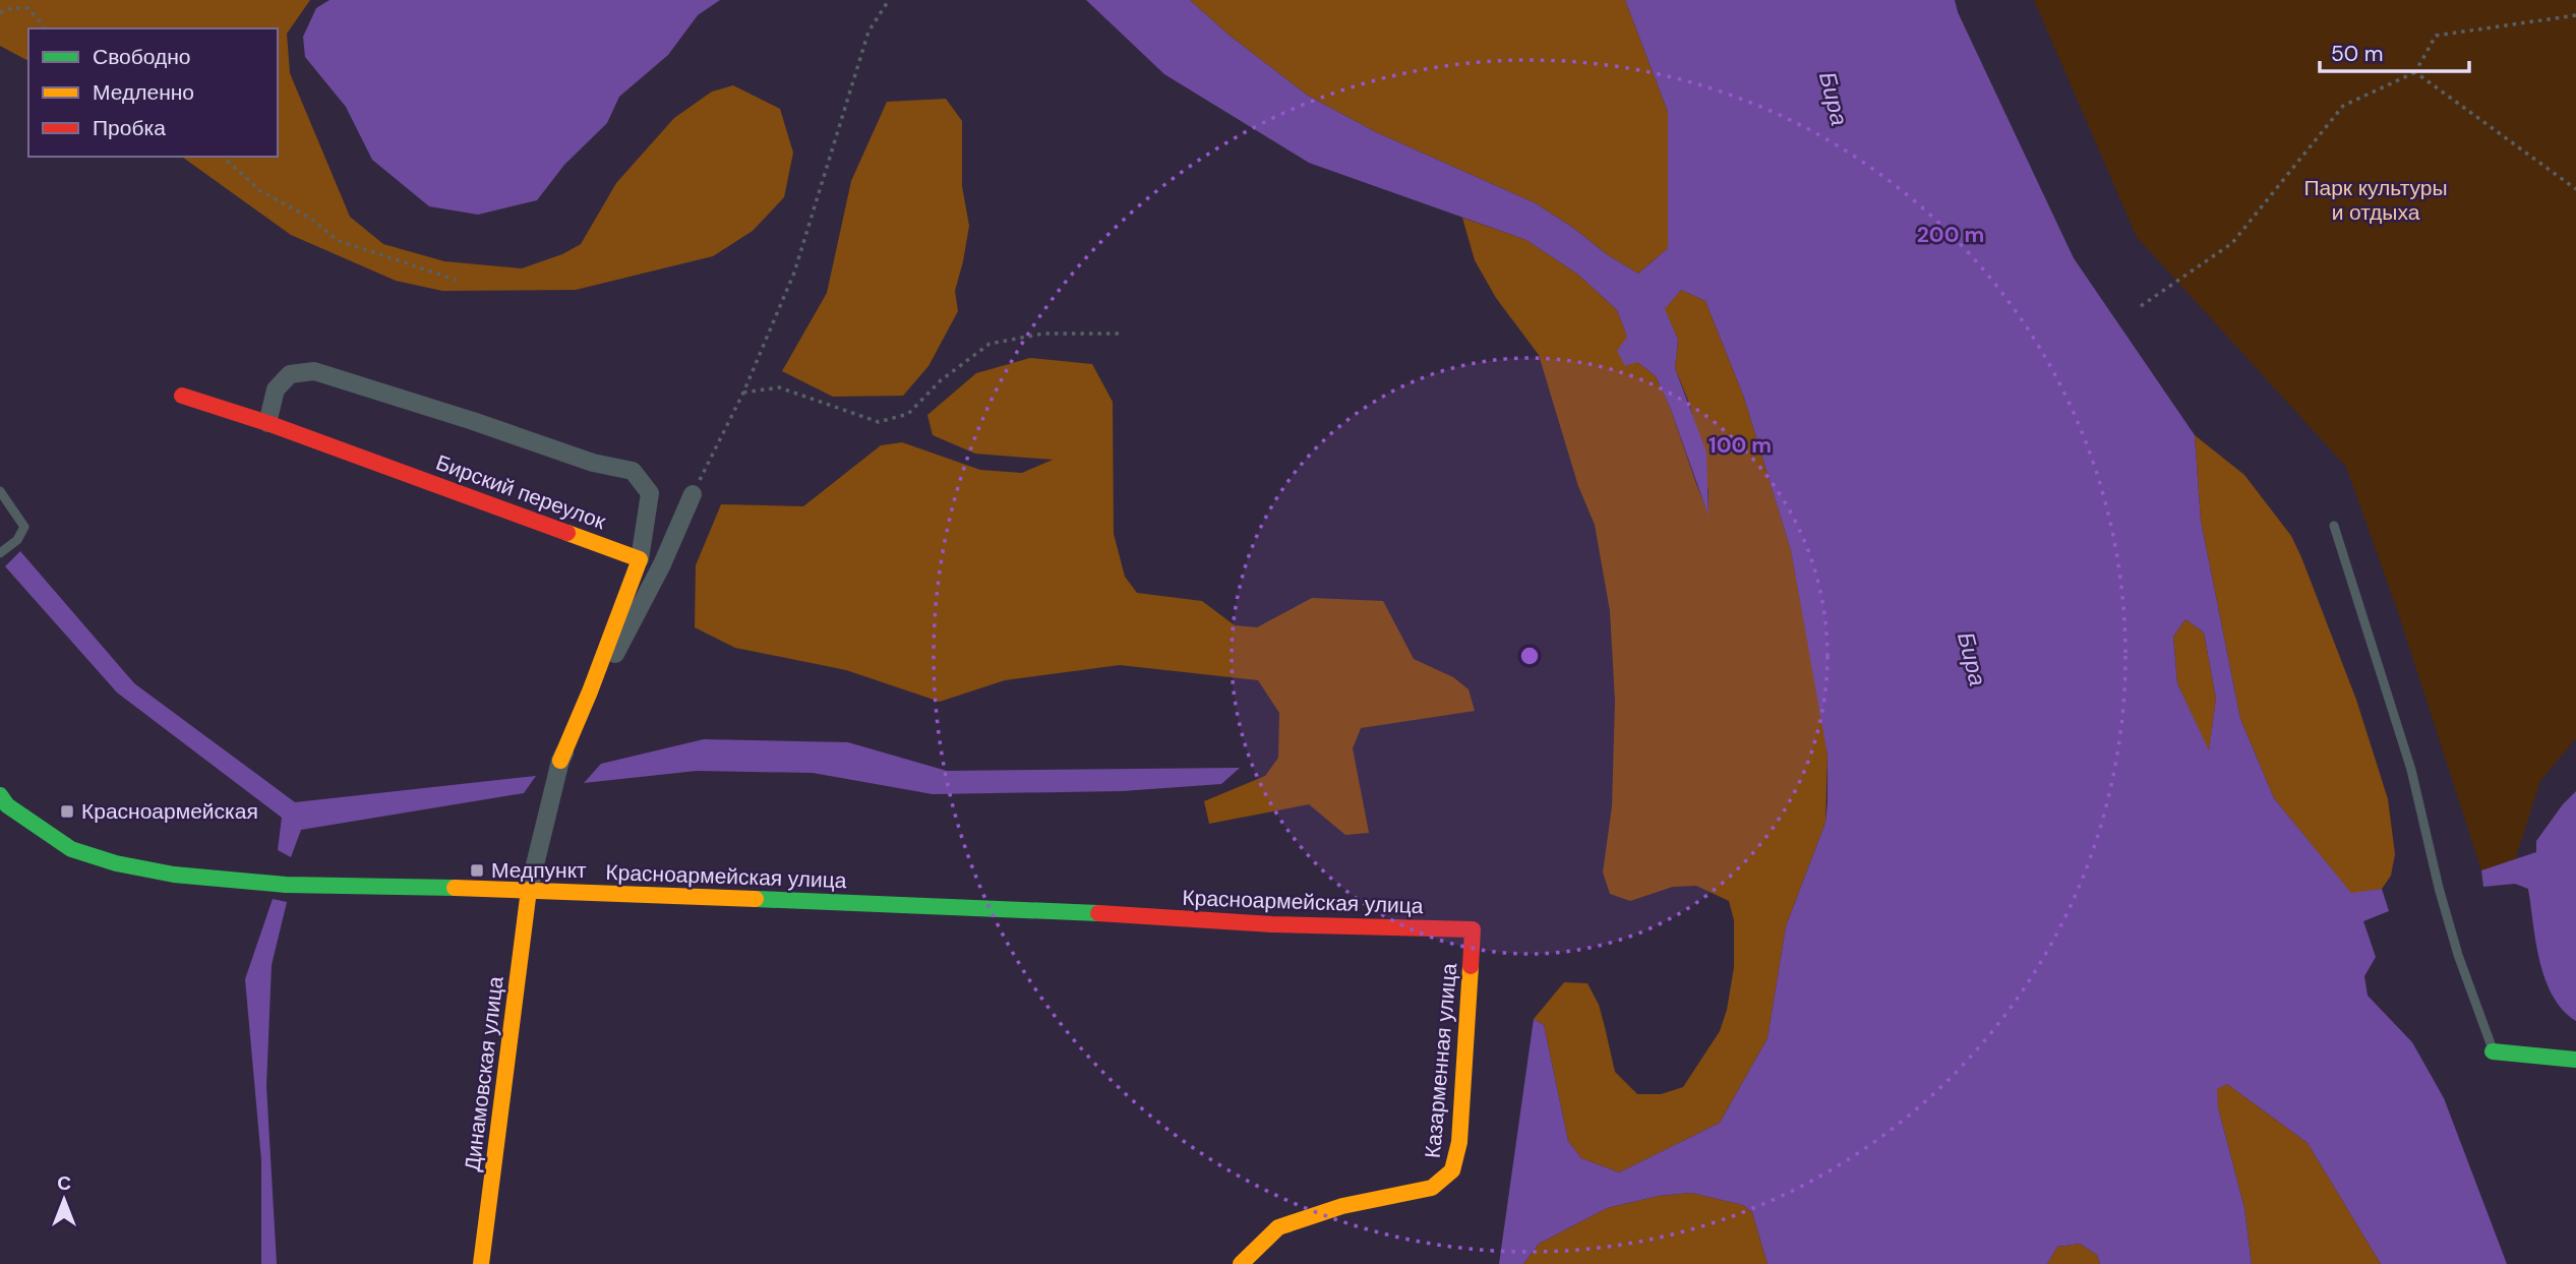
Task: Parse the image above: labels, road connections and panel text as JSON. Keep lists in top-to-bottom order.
{
  "streets": {
    "street": [
      "Бирский переулок",
      "Красноармейская улица",
      "Казарменная улица",
      "Динамовская улица"
    ]
  },
  "crossings": [
    ["Красноармейская улица", "Казарменная улица"],
    ["Красноармейская улица", "Динамовская улица"]
  ],
  "water": ["Бира"],
  "parks": ["Парк культуры и отдыха"],
  "places": {
    "transit": ["Красноармейская", "Медпункт"]
  },
  "legend": ["Свободно", "Медленно", "Пробка"],
  "scale_bar": "50 m",
  "north": "top",
  "rings": ["200 m", "100 m"]
}
